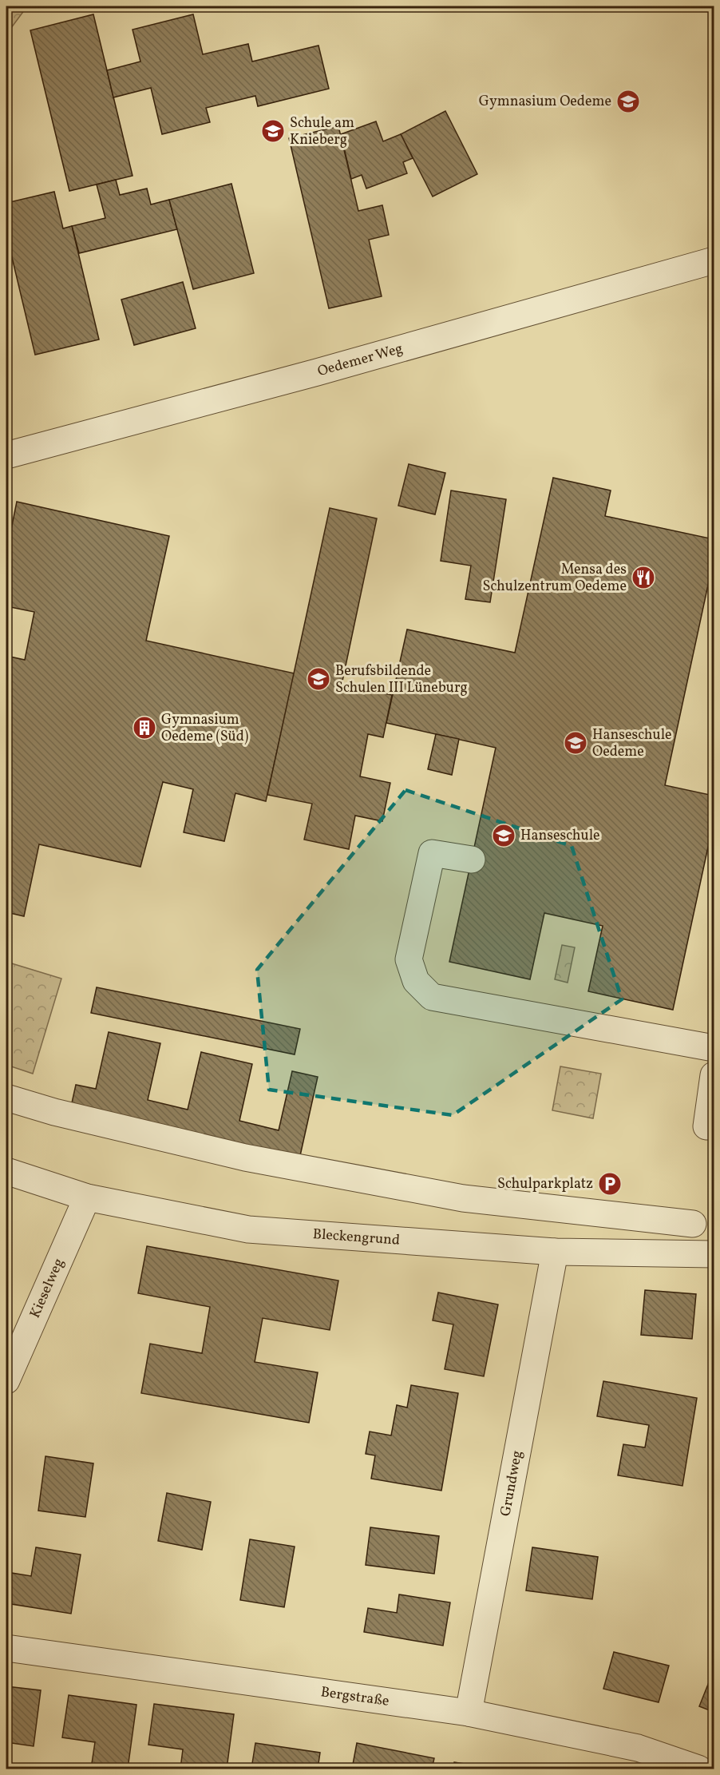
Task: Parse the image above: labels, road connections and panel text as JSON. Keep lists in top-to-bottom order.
{
  "streets": {
    "street": [
      "Oedemer Weg",
      "Bleckengrund",
      "Kieselweg",
      "Grundweg",
      "Bergstraße"
    ]
  },
  "crossings": [
    ["Bleckengrund", "Kieselweg"],
    ["Bleckengrund", "Grundweg"],
    ["Grundweg", "Bergstraße"]
  ],
  "places": {
    "school or university": [
      "Gymnasium Oedeme",
      "Schule am Knieberg",
      "Berufsbildende Schulen III Lüneburg",
      "Hanseschule Oedeme",
      "Hanseschule"
    ],
    "restaurant": ["Mensa des Schulzentrum Oedeme"],
    "building": ["Gymnasium Oedeme (Süd)"],
    "parking": ["Schulparkplatz"]
  }
}
